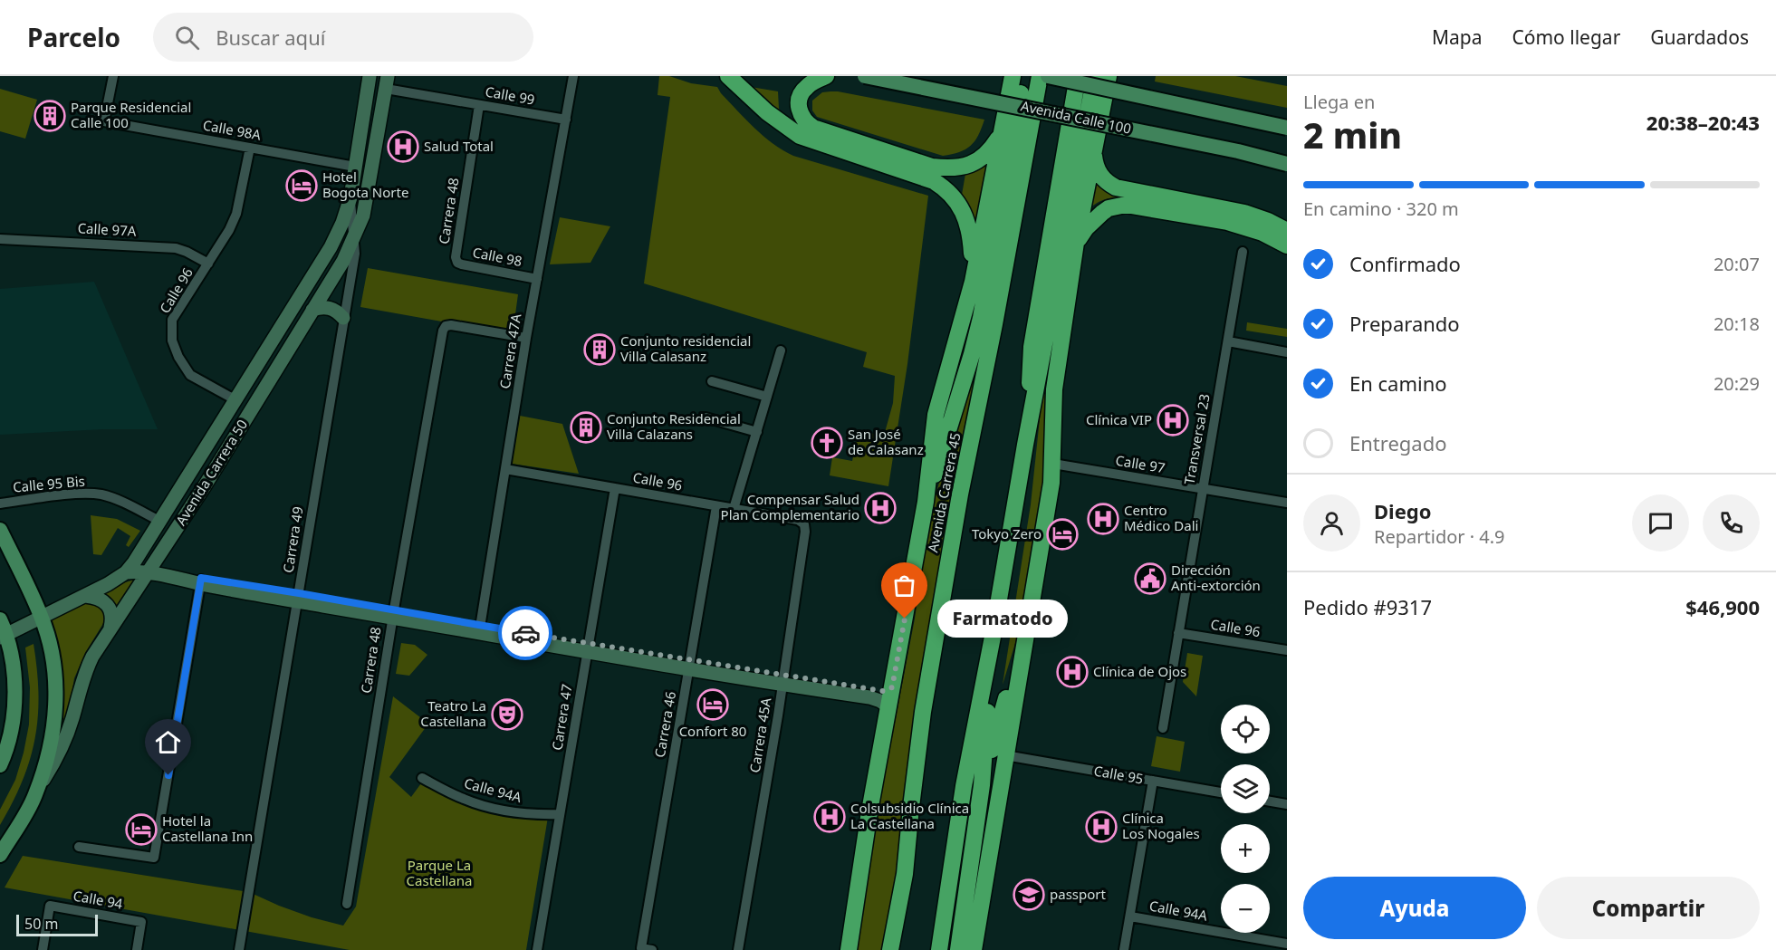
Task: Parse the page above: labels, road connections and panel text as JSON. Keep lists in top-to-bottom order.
{
  "streets": {
    "highway": ["Avenida Carrera 45"],
    "main road": ["Avenida Calle 100", "Avenida Carrera 50"],
    "street": [
      "Calle 99",
      "Calle 98A",
      "Carrera 48",
      "Calle 97A",
      "Calle 98",
      "Calle 96",
      "Carrera 47A",
      "Transversal 23",
      "Calle 97",
      "Calle 95 Bis",
      "Carrera 49",
      "Carrera 47",
      "Carrera 46",
      "Carrera 45A",
      "Calle 95",
      "Calle 94A",
      "Calle 94"
    ]
  },
  "crossings": [
    ["Calle 99", "Carrera 48"],
    ["Calle 99", "Carrera 47A"],
    ["Calle 99", "Avenida Carrera 50"],
    ["Calle 98A", "Calle 96"],
    ["Calle 98A", "Avenida Carrera 50"],
    ["Carrera 48", "Calle 98"],
    ["Carrera 48", "Carrera 47A"],
    ["Calle 97A", "Calle 96"],
    ["Calle 98", "Carrera 47A"],
    ["Calle 96", "Carrera 47A"],
    ["Calle 96", "Transversal 23"],
    ["Calle 96", "Avenida Carrera 50"],
    ["Calle 96", "Carrera 47"],
    ["Calle 96", "Carrera 46"],
    ["Calle 96", "Carrera 45A"],
    ["Transversal 23", "Calle 97"],
    ["Avenida Carrera 50", "Calle 95 Bis"],
    ["Avenida Carrera 50", "Carrera 49"],
    ["Carrera 47", "Calle 94A"]
  ],
  "parks": ["Parque La Castellana"],
  "places": {
    "building": ["Parque Residencial Calle 100", "Conjunto residencial Villa Calasanz", "Conjunto Residencial Villa Calazans"],
    "hospital": [
      "Salud Total",
      "Clínica VIP",
      "Compensar Salud Plan Complementario",
      "Centro Médico Dali",
      "Clínica de Ojos",
      "Colsubsidio Clínica La Castellana",
      "Clínica Los Nogales"
    ],
    "hotel": [
      "Hotel Bogota Norte",
      "Tokyo Zero",
      "Confort 80",
      "Hotel la Castellana Inn"
    ],
    "church": ["San José de Calasanz"],
    "public building": ["Dirección Anti-extorción"],
    "other": ["Farmatodo"],
    "theatre": ["Teatro La Castellana"],
    "school or university": ["passport"]
  },
  "scale_bar": "50 m",
  "page": {
    "header": "Parcelo",
    "search": "Buscar aquí",
    "nav": ["Mapa", "Cómo llegar", "Guardados"],
    "heading": ["2 min", "Llega en", "20:38–20:43"],
    "panel": [
      "Diego",
      "Repartidor · 4.9",
      "Pedido #9317",
      "$46,900"
    ],
    "bar": "En camino · 320 m",
    "list": [
      ["Confirmado", "20:07"],
      ["Preparando", "20:18"],
      ["En camino", "20:29"],
      "Entregado"
    ],
    "bubble": "Farmatodo",
    "map_buttons": ["+", "−"],
    "buttons": ["Ayuda", "Compartir"],
    "scale": "50 m"
  }
}
